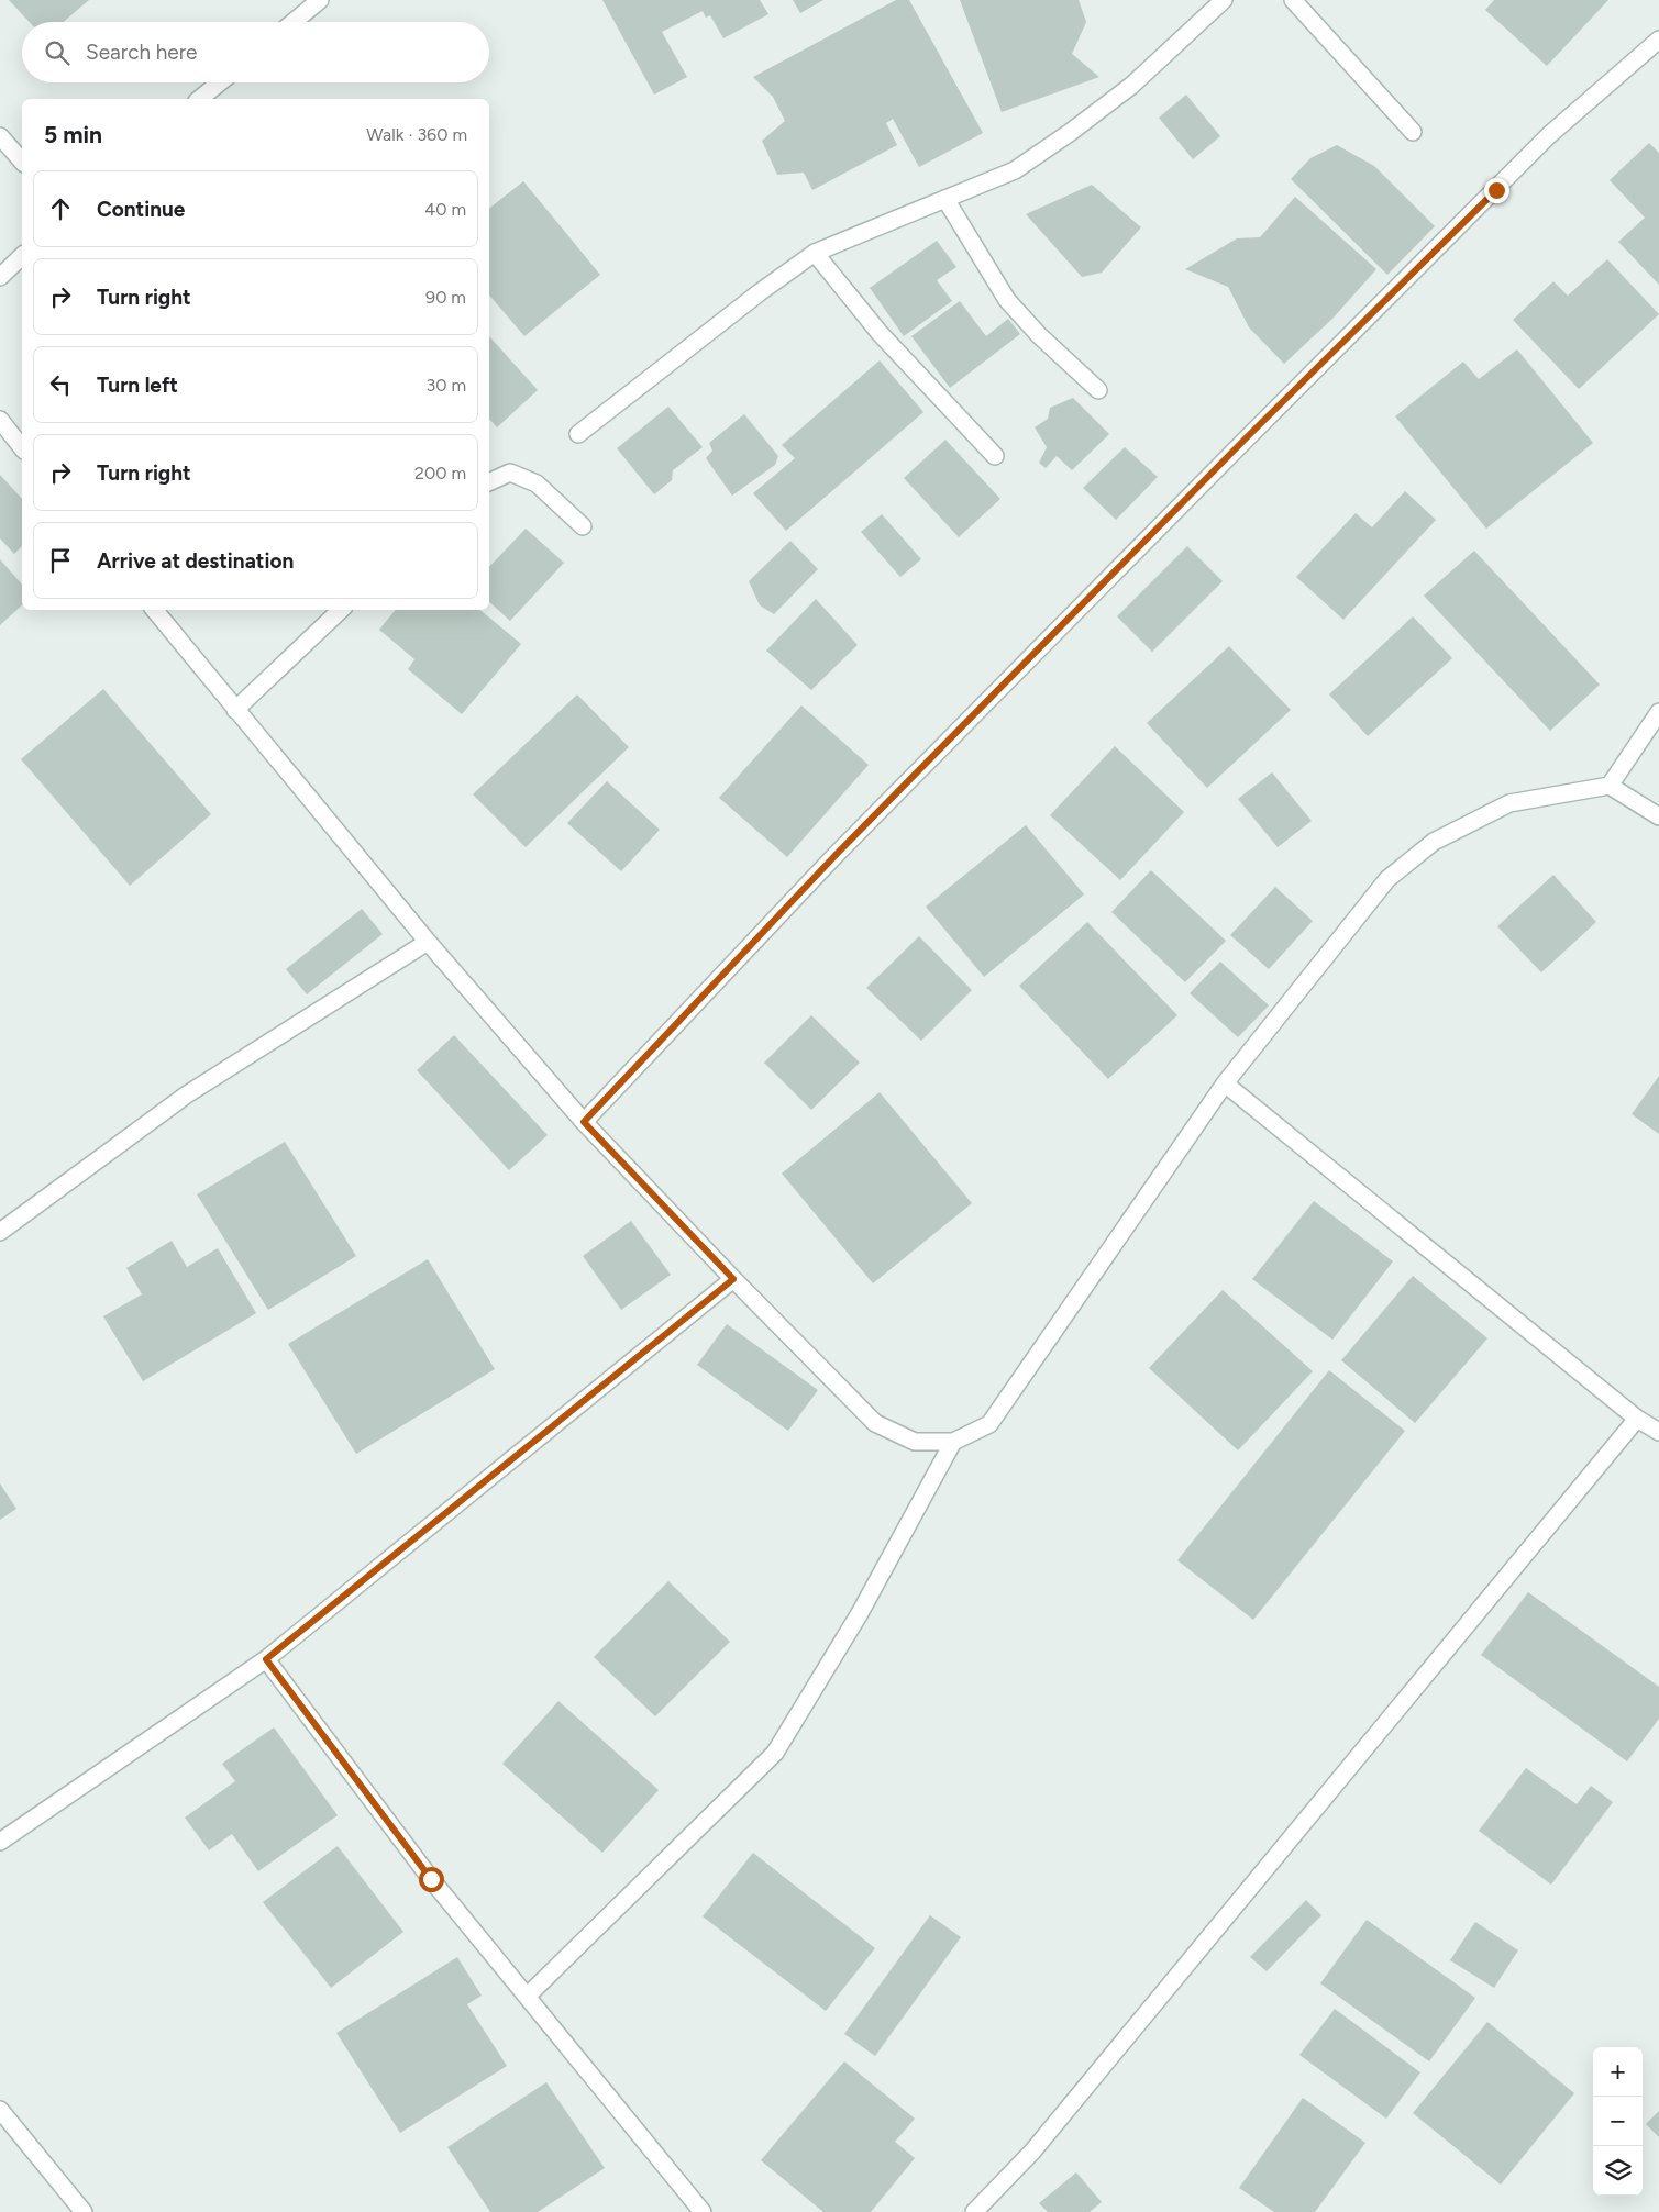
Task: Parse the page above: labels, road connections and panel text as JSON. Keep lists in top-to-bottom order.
{
  "page": {
    "search": "Search here",
    "heading": ["5 min", "Walk · 360 m"],
    "list": [
      ["Continue", "40 m"],
      ["Turn right", "90 m"],
      ["Turn left", "30 m"],
      ["Turn right", "200 m"],
      "Arrive at destination"
    ],
    "map_buttons": ["+", "−"]
  }
}
